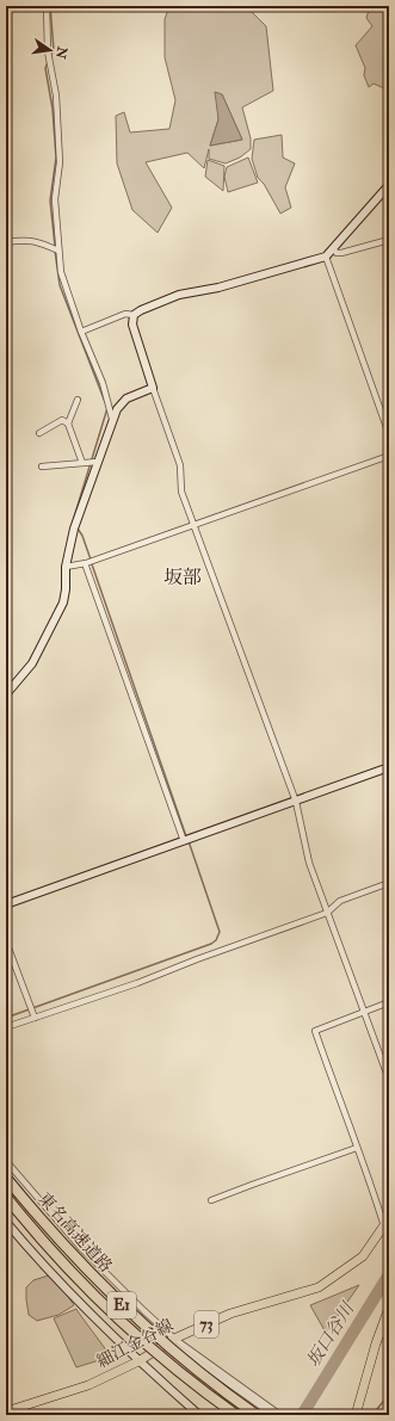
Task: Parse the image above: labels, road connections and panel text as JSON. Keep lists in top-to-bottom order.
{
  "streets": {
    "highway": ["東名高速道路", "E1"],
    "main road": ["73", "細江金谷線"]
  },
  "districts": ["坂部"],
  "water": ["坂口谷川"],
  "north": "right"
}
